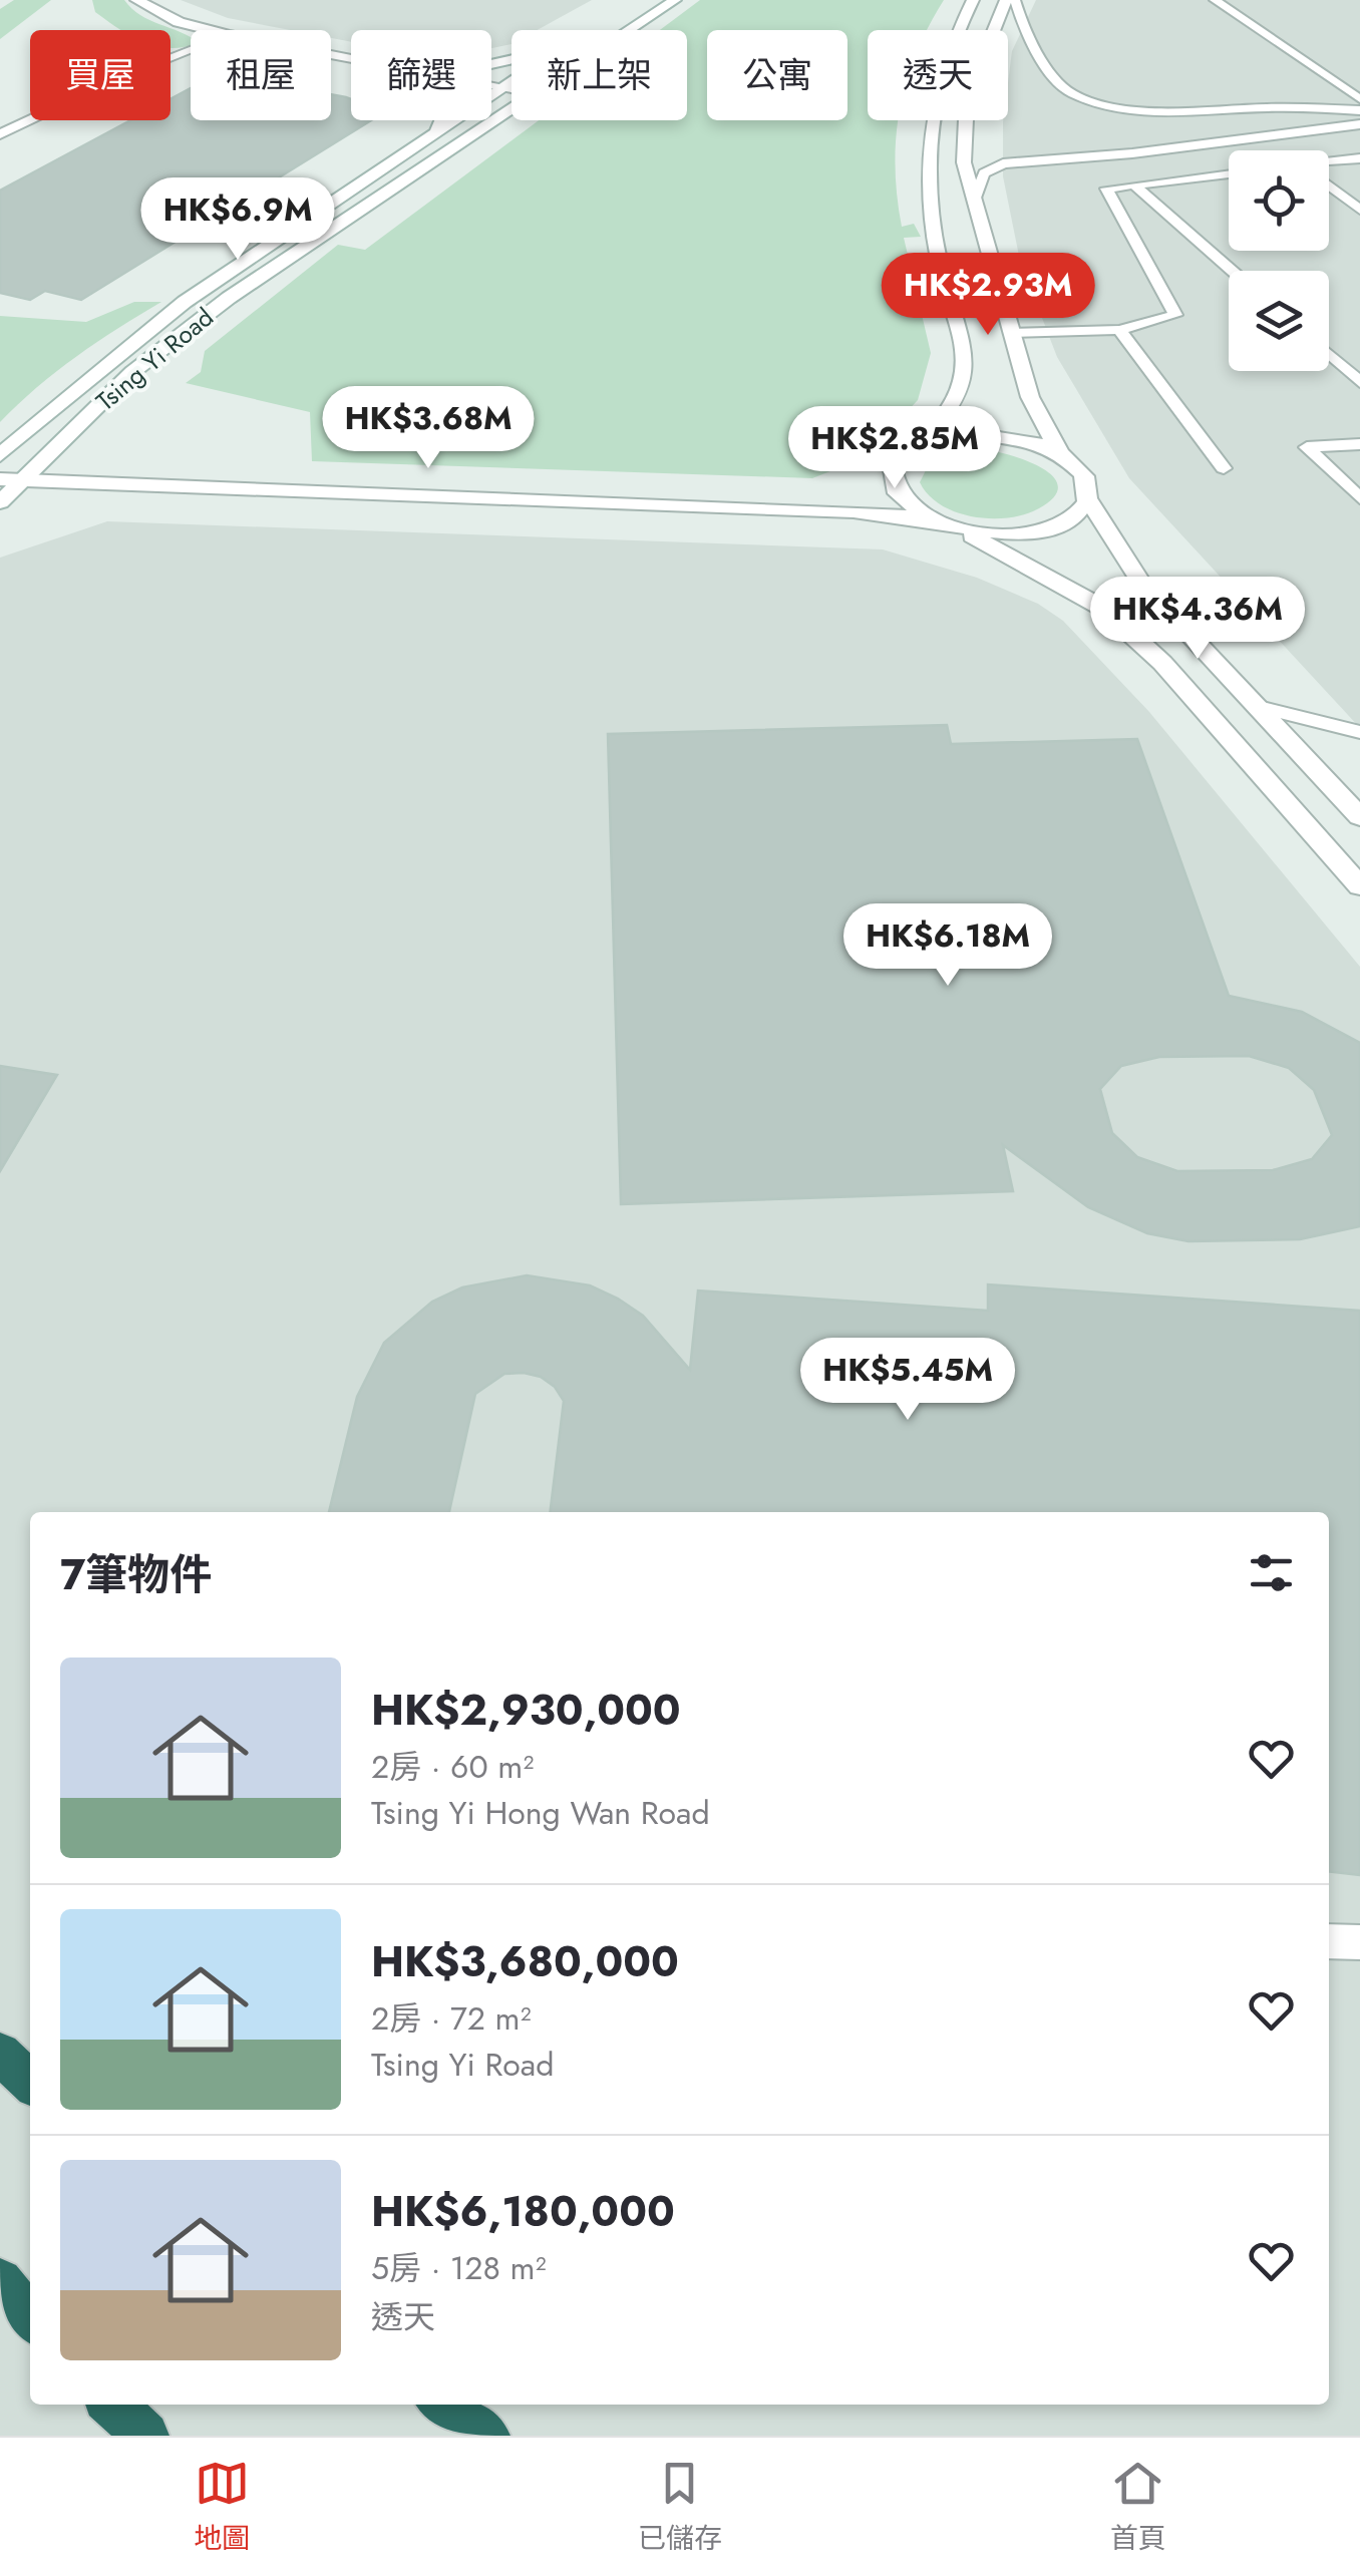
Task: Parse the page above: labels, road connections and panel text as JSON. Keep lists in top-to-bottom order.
{
  "streets": {
    "street": ["Tsing Yi Road"]
  },
  "page": {
    "chip": [
      "買屋",
      "租屋",
      "篩選",
      "新上架",
      "公寓",
      "透天"
    ],
    "price": [
      "HK$6.9M",
      "HK$2.93M",
      "HK$3.68M",
      "HK$2.85M",
      "HK$4.36M",
      "HK$6.18M",
      "HK$5.45M"
    ],
    "heading": "7筆物件",
    "list": [
      {
        "name": "HK$2,930,000",
        "note": "2房 · 60 m² · Tsing Yi Hong Wan Road"
      },
      {
        "name": "HK$3,680,000",
        "note": "2房 · 72 m² · Tsing Yi Road"
      },
      {
        "name": "HK$6,180,000",
        "note": "5房 · 128 m² · 透天"
      }
    ],
    "tabs": ["地圖", "已儲存", "首頁"]
  }
}
